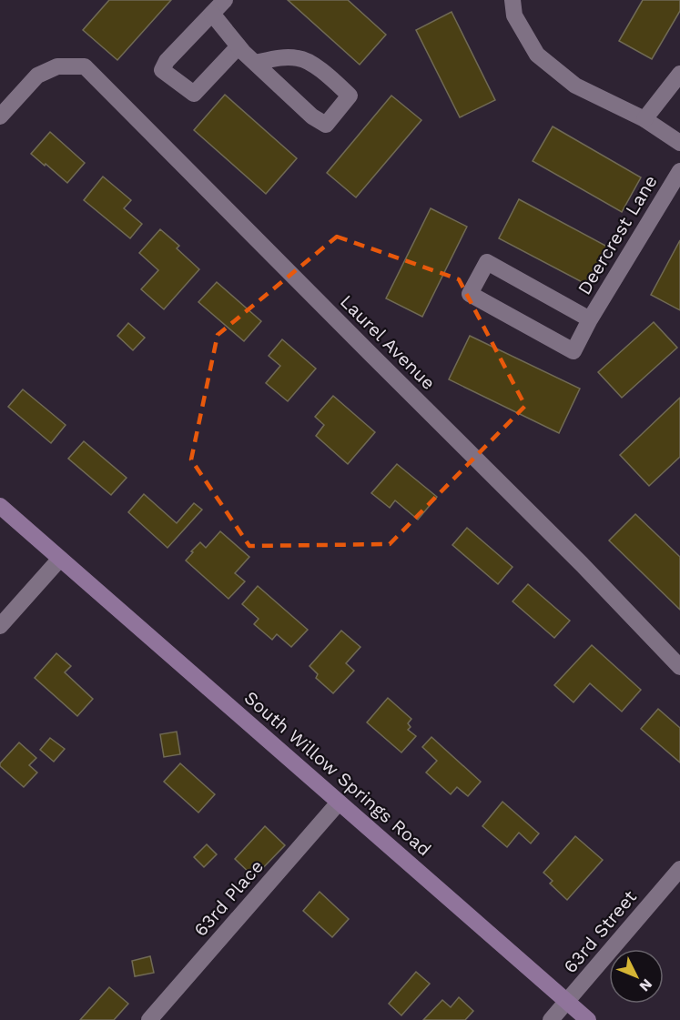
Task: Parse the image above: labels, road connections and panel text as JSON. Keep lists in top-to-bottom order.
{
  "streets": {
    "street": [
      "Deercrest Lane",
      "Laurel Avenue",
      "South Willow Springs Road",
      "63rd Place",
      "63rd Street"
    ]
  },
  "crossings": [
    ["South Willow Springs Road", "63rd Place"],
    ["South Willow Springs Road", "63rd Street"]
  ],
  "north": "bottom right"
}
